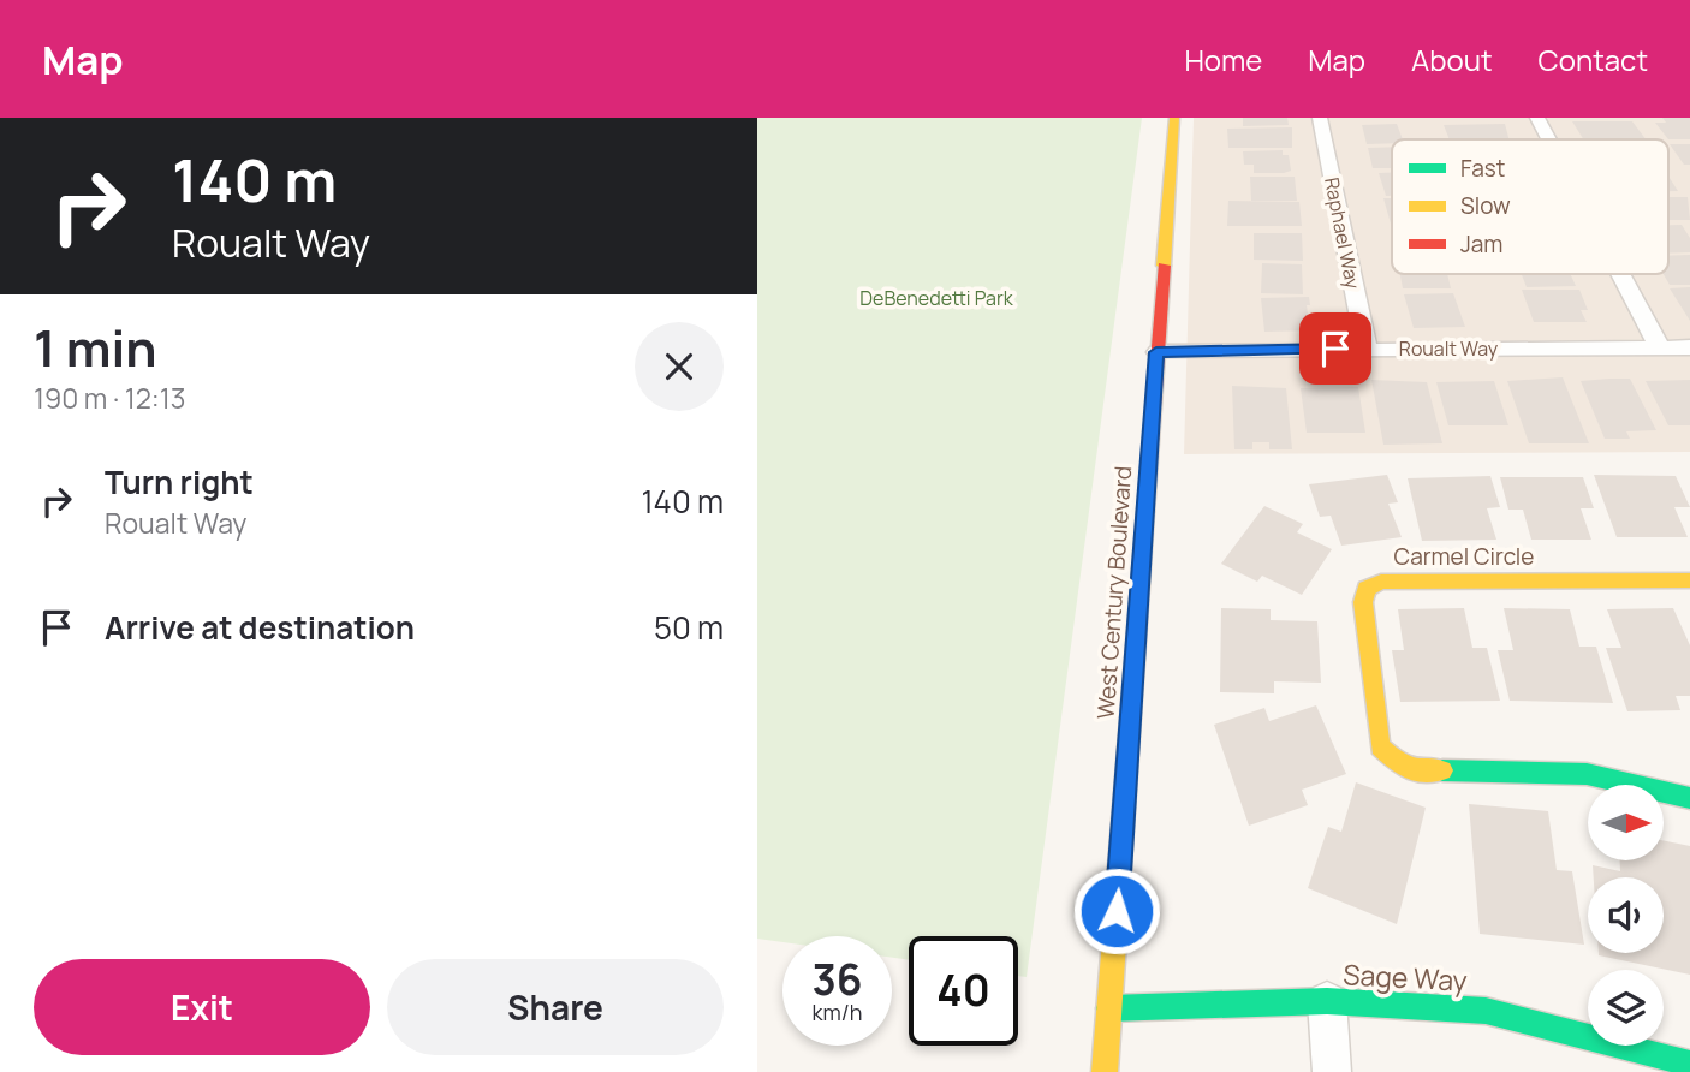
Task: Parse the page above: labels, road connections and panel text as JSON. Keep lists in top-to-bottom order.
{
  "streets": {
    "street": [
      "Raphael Way",
      "Roualt Way",
      "Carmel Circle",
      "West Century Boulevard",
      "Sage Way"
    ]
  },
  "crossings": [
    ["Raphael Way", "Roualt Way"],
    ["Roualt Way", "West Century Boulevard"],
    ["West Century Boulevard", "Sage Way"]
  ],
  "parks": ["DeBenedetti Park"],
  "legend": ["Fast", "Slow", "Jam"],
  "north": "right",
  "page": {
    "header": "Map",
    "nav": [
      "Home",
      "Map",
      "About",
      "Contact"
    ],
    "turn": ["140 m", "Roualt Way"],
    "heading": ["1 min", "190 m · 12:13"],
    "list": [
      {
        "name": "Turn right",
        "note": "Roualt Way",
        "value": "140 m"
      },
      {
        "name": "Arrive at destination",
        "value": "50 m"
      }
    ],
    "speed": "36 km/h",
    "limit": "40",
    "buttons": ["Exit", "Share"]
  }
}
